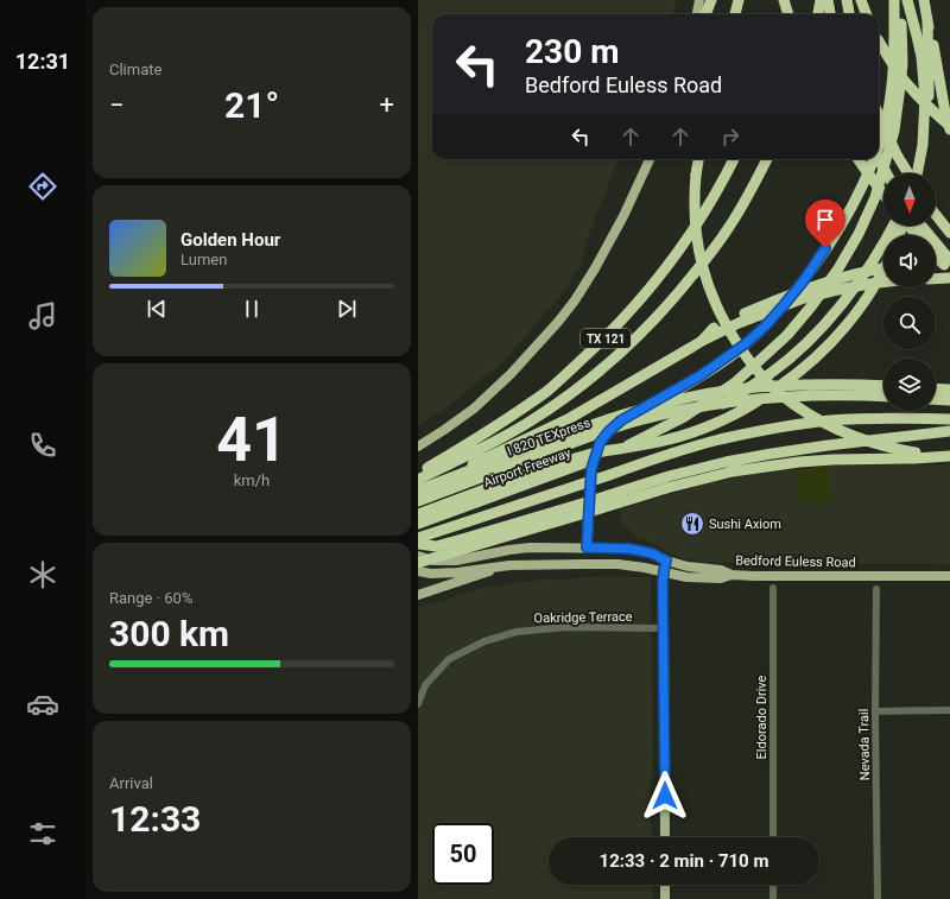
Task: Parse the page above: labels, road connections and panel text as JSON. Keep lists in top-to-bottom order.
{
  "streets": {
    "highway": ["TX 121", "I 820 TEXpress", "Airport Freeway"],
    "main road": ["Bedford Euless Road"],
    "street": ["Oakridge Terrace", "Eldorado Drive", "Nevada Trail"]
  },
  "places": {
    "restaurant": ["Sushi Axiom"]
  },
  "north": "bottom",
  "page": {
    "tabs": "12:31",
    "tile": [
      "Climate",
      ["41", "km/h"],
      ["Range · 60%", "300 km"],
      ["Arrival", "12:33"]
    ],
    "turn": ["230 m", "Bedford Euless Road"],
    "heat": ["−", "21°", "+"],
    "song": ["Golden Hour", "Lumen"],
    "limit": "50",
    "trip": "12:33 · 2 min · 710 m"
  }
}
